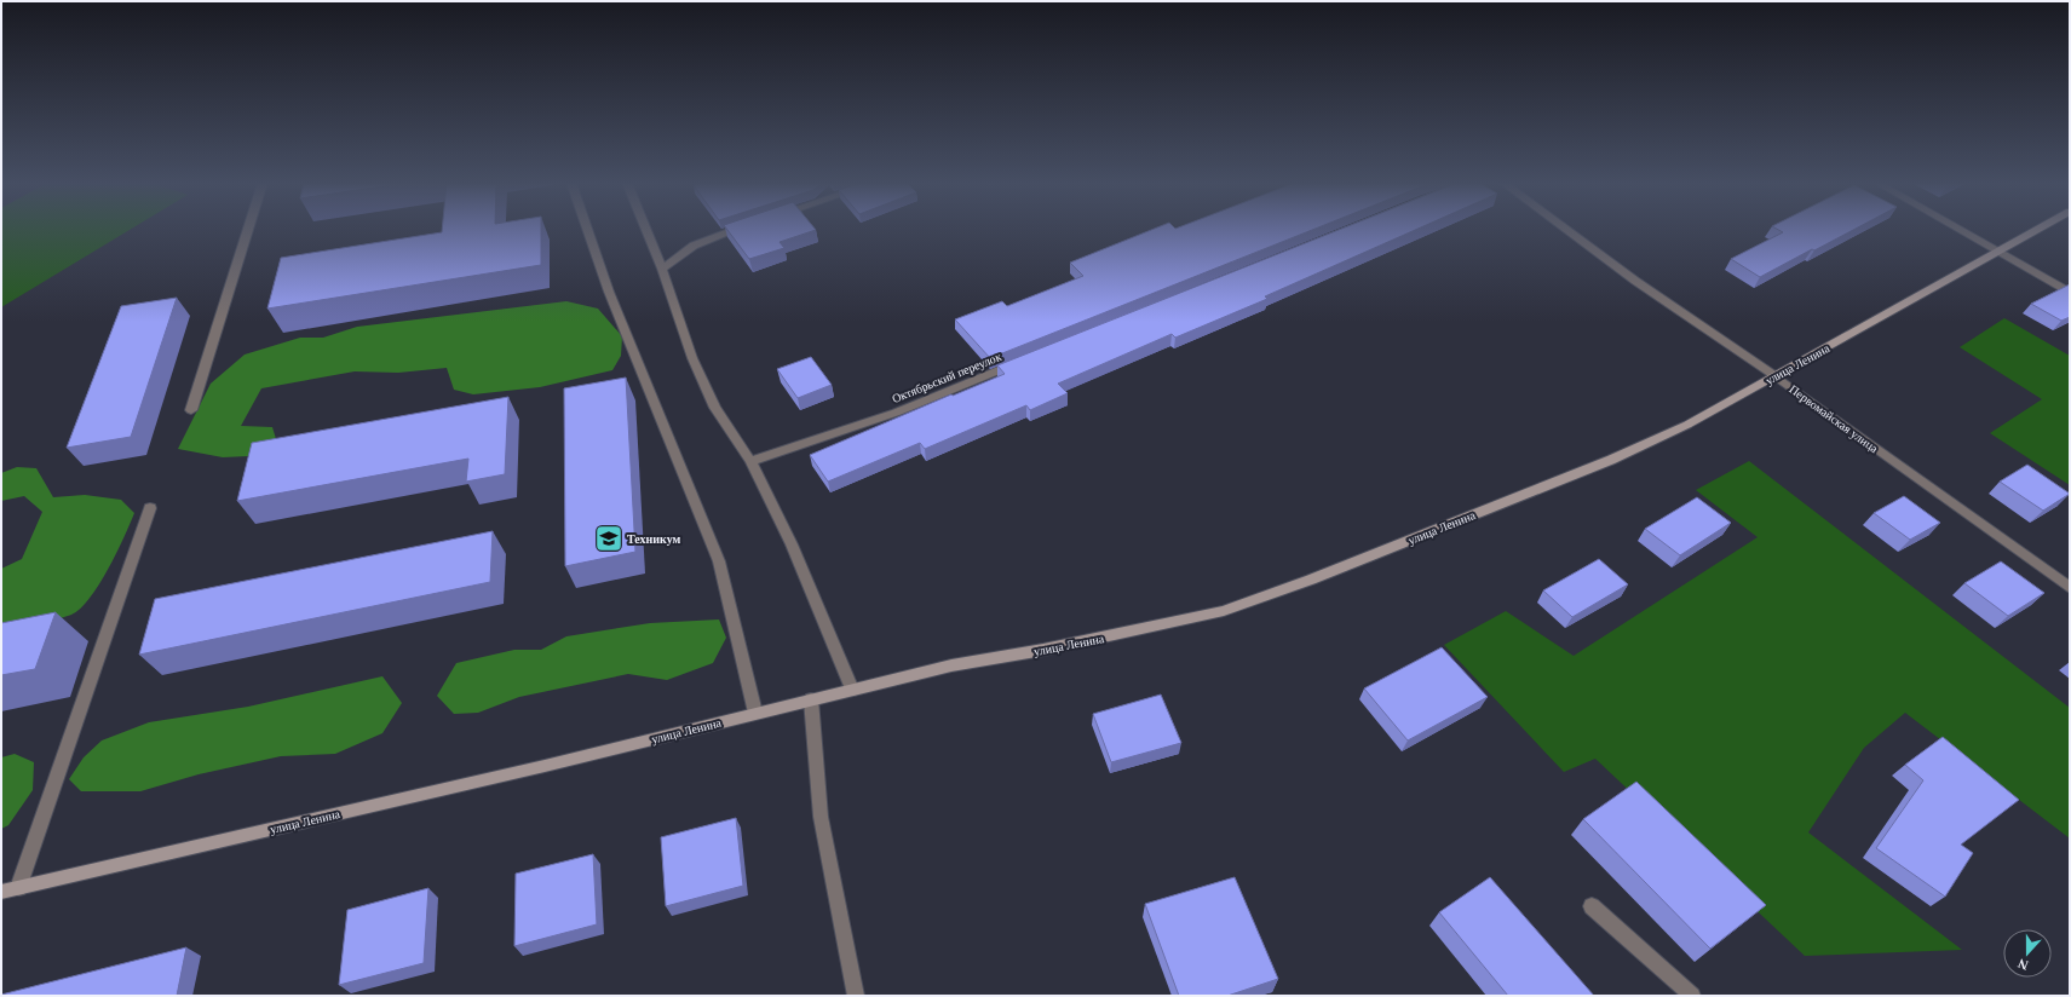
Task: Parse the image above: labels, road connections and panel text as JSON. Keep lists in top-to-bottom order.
{
  "streets": {
    "main road": ["улица Ленина"],
    "street": ["Октябрьский переулок", "Первомайская улица"]
  },
  "crossings": [
    ["улица Ленина", "Первомайская улица"]
  ],
  "places": {
    "school or university": ["Техникум"]
  },
  "north": "bottom"
}
